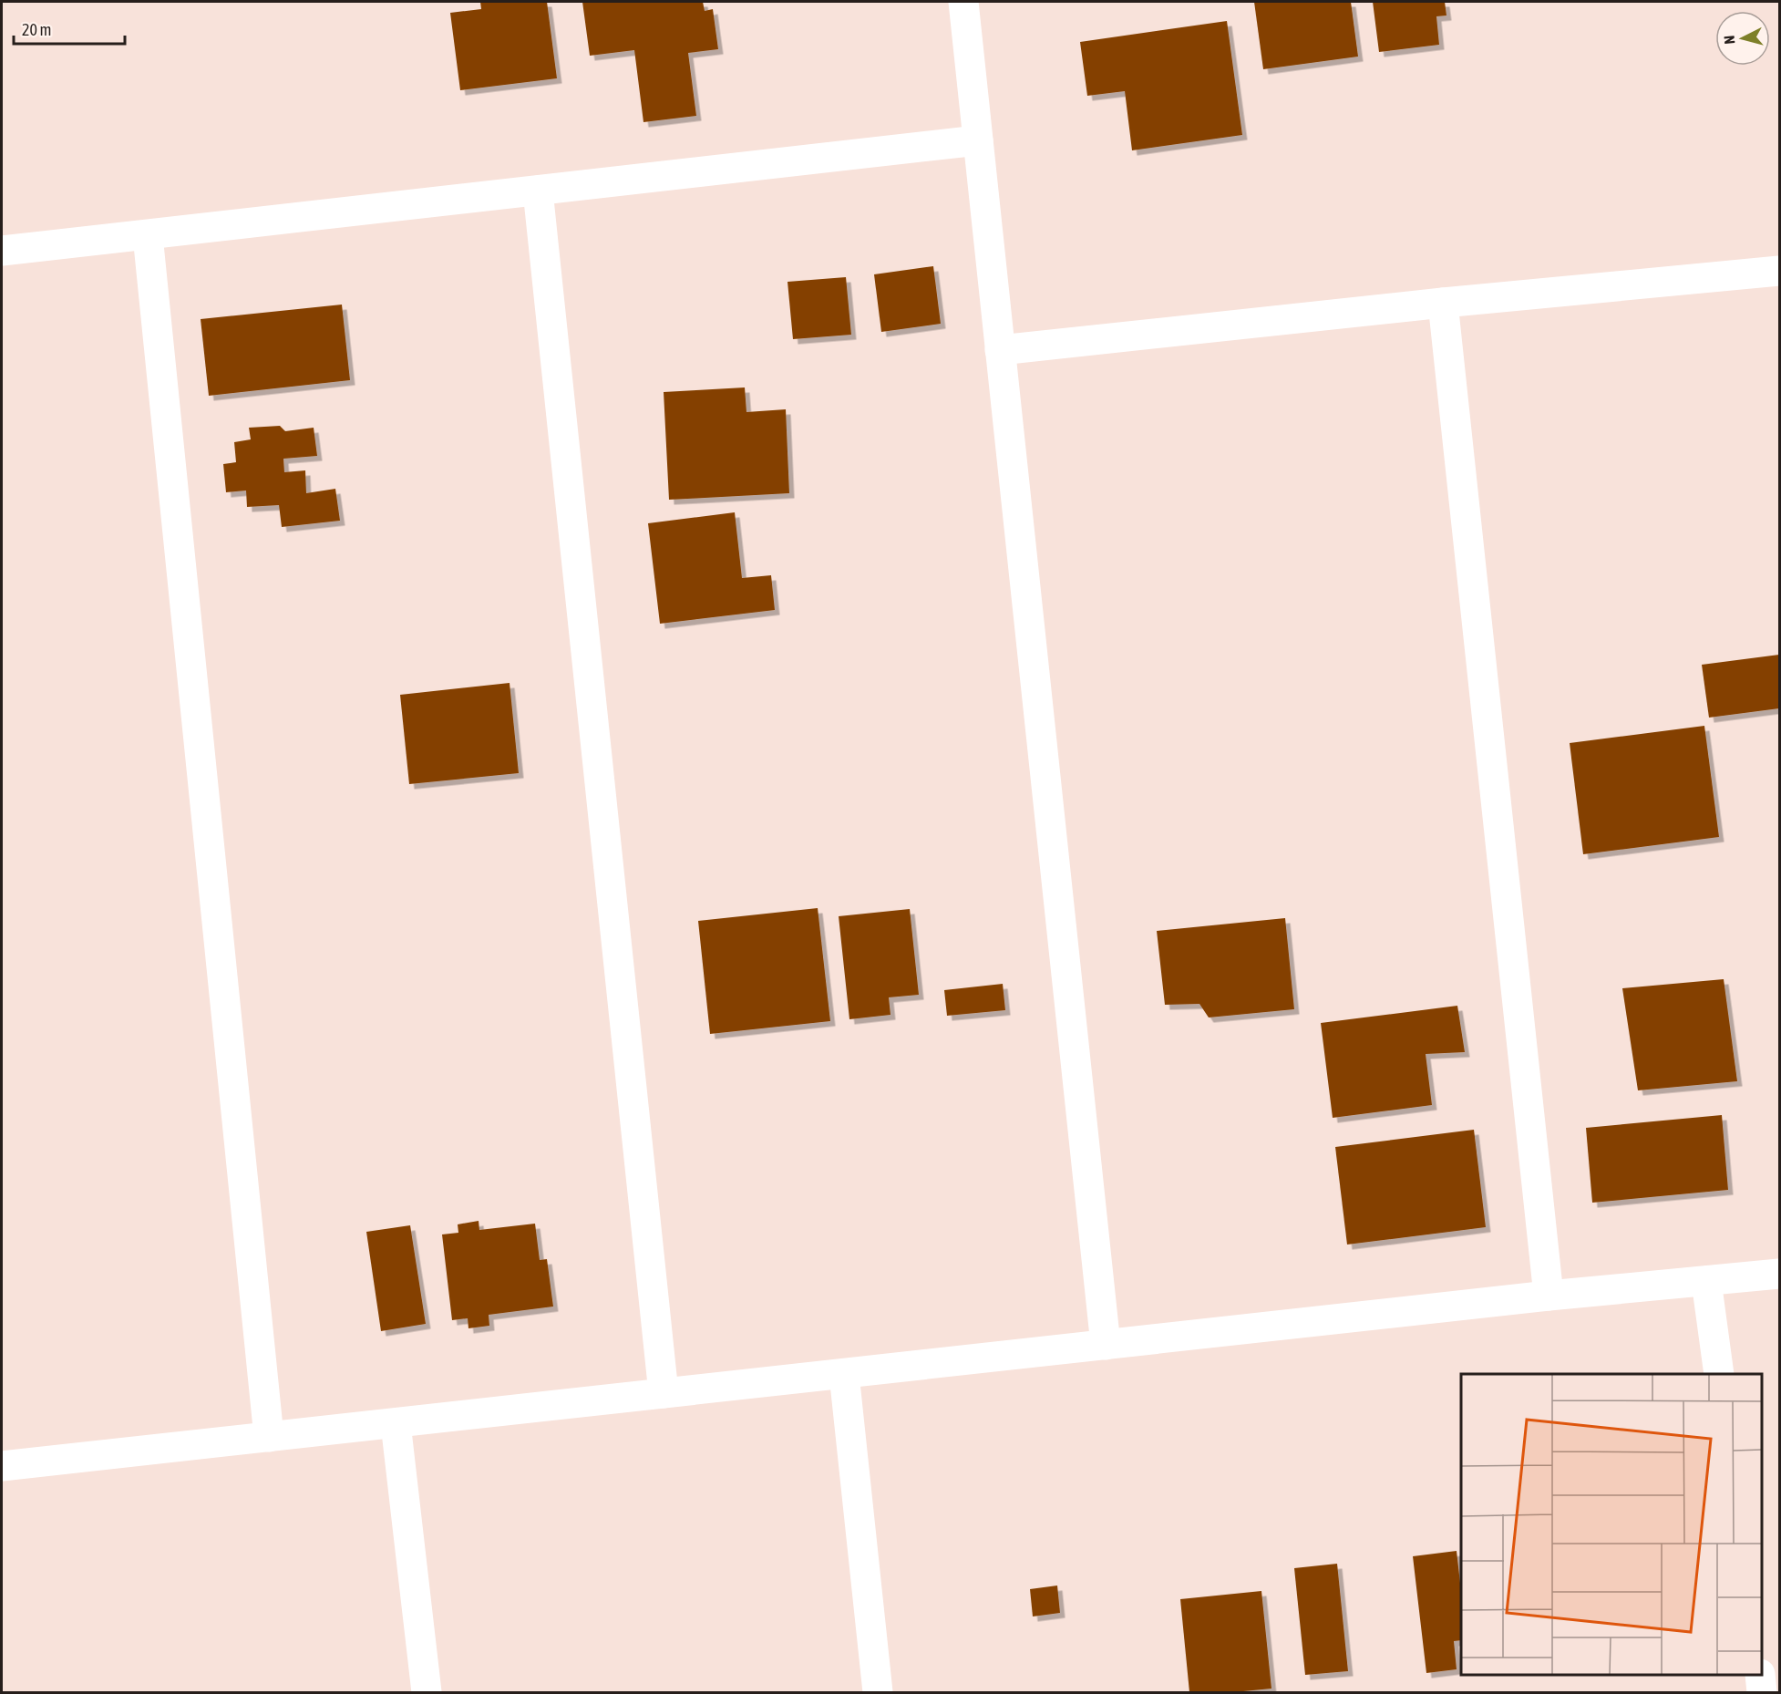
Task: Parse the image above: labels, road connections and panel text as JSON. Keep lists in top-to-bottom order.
{
  "scale_bar": "20 m",
  "north": "left"
}
